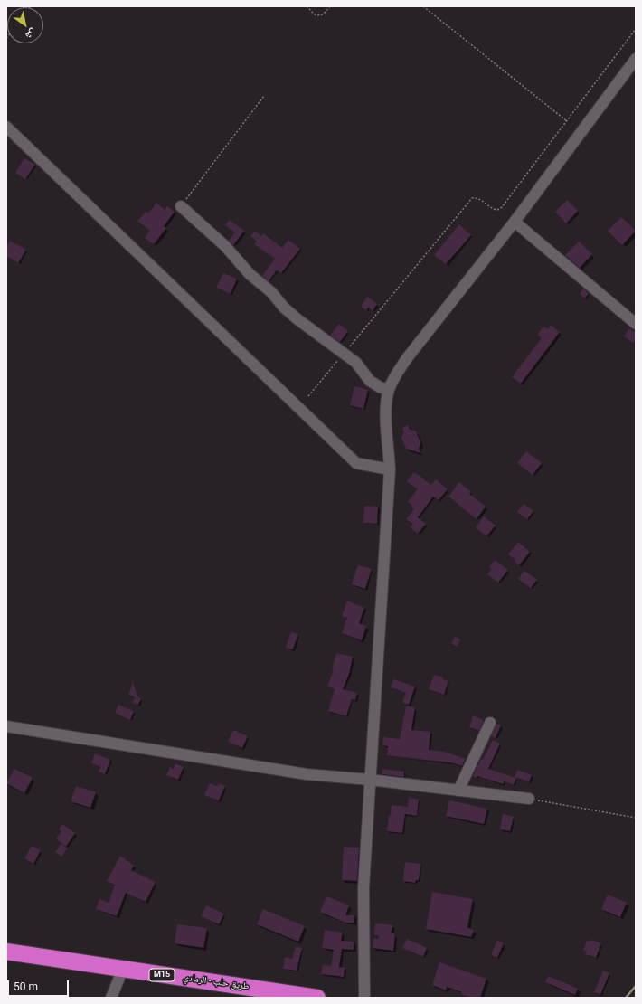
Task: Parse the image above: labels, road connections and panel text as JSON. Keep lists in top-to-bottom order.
{
  "streets": {
    "highway": ["M15", "طريق حلب - الرمادي"]
  },
  "scale_bar": "50 m",
  "north": "bottom right"
}
